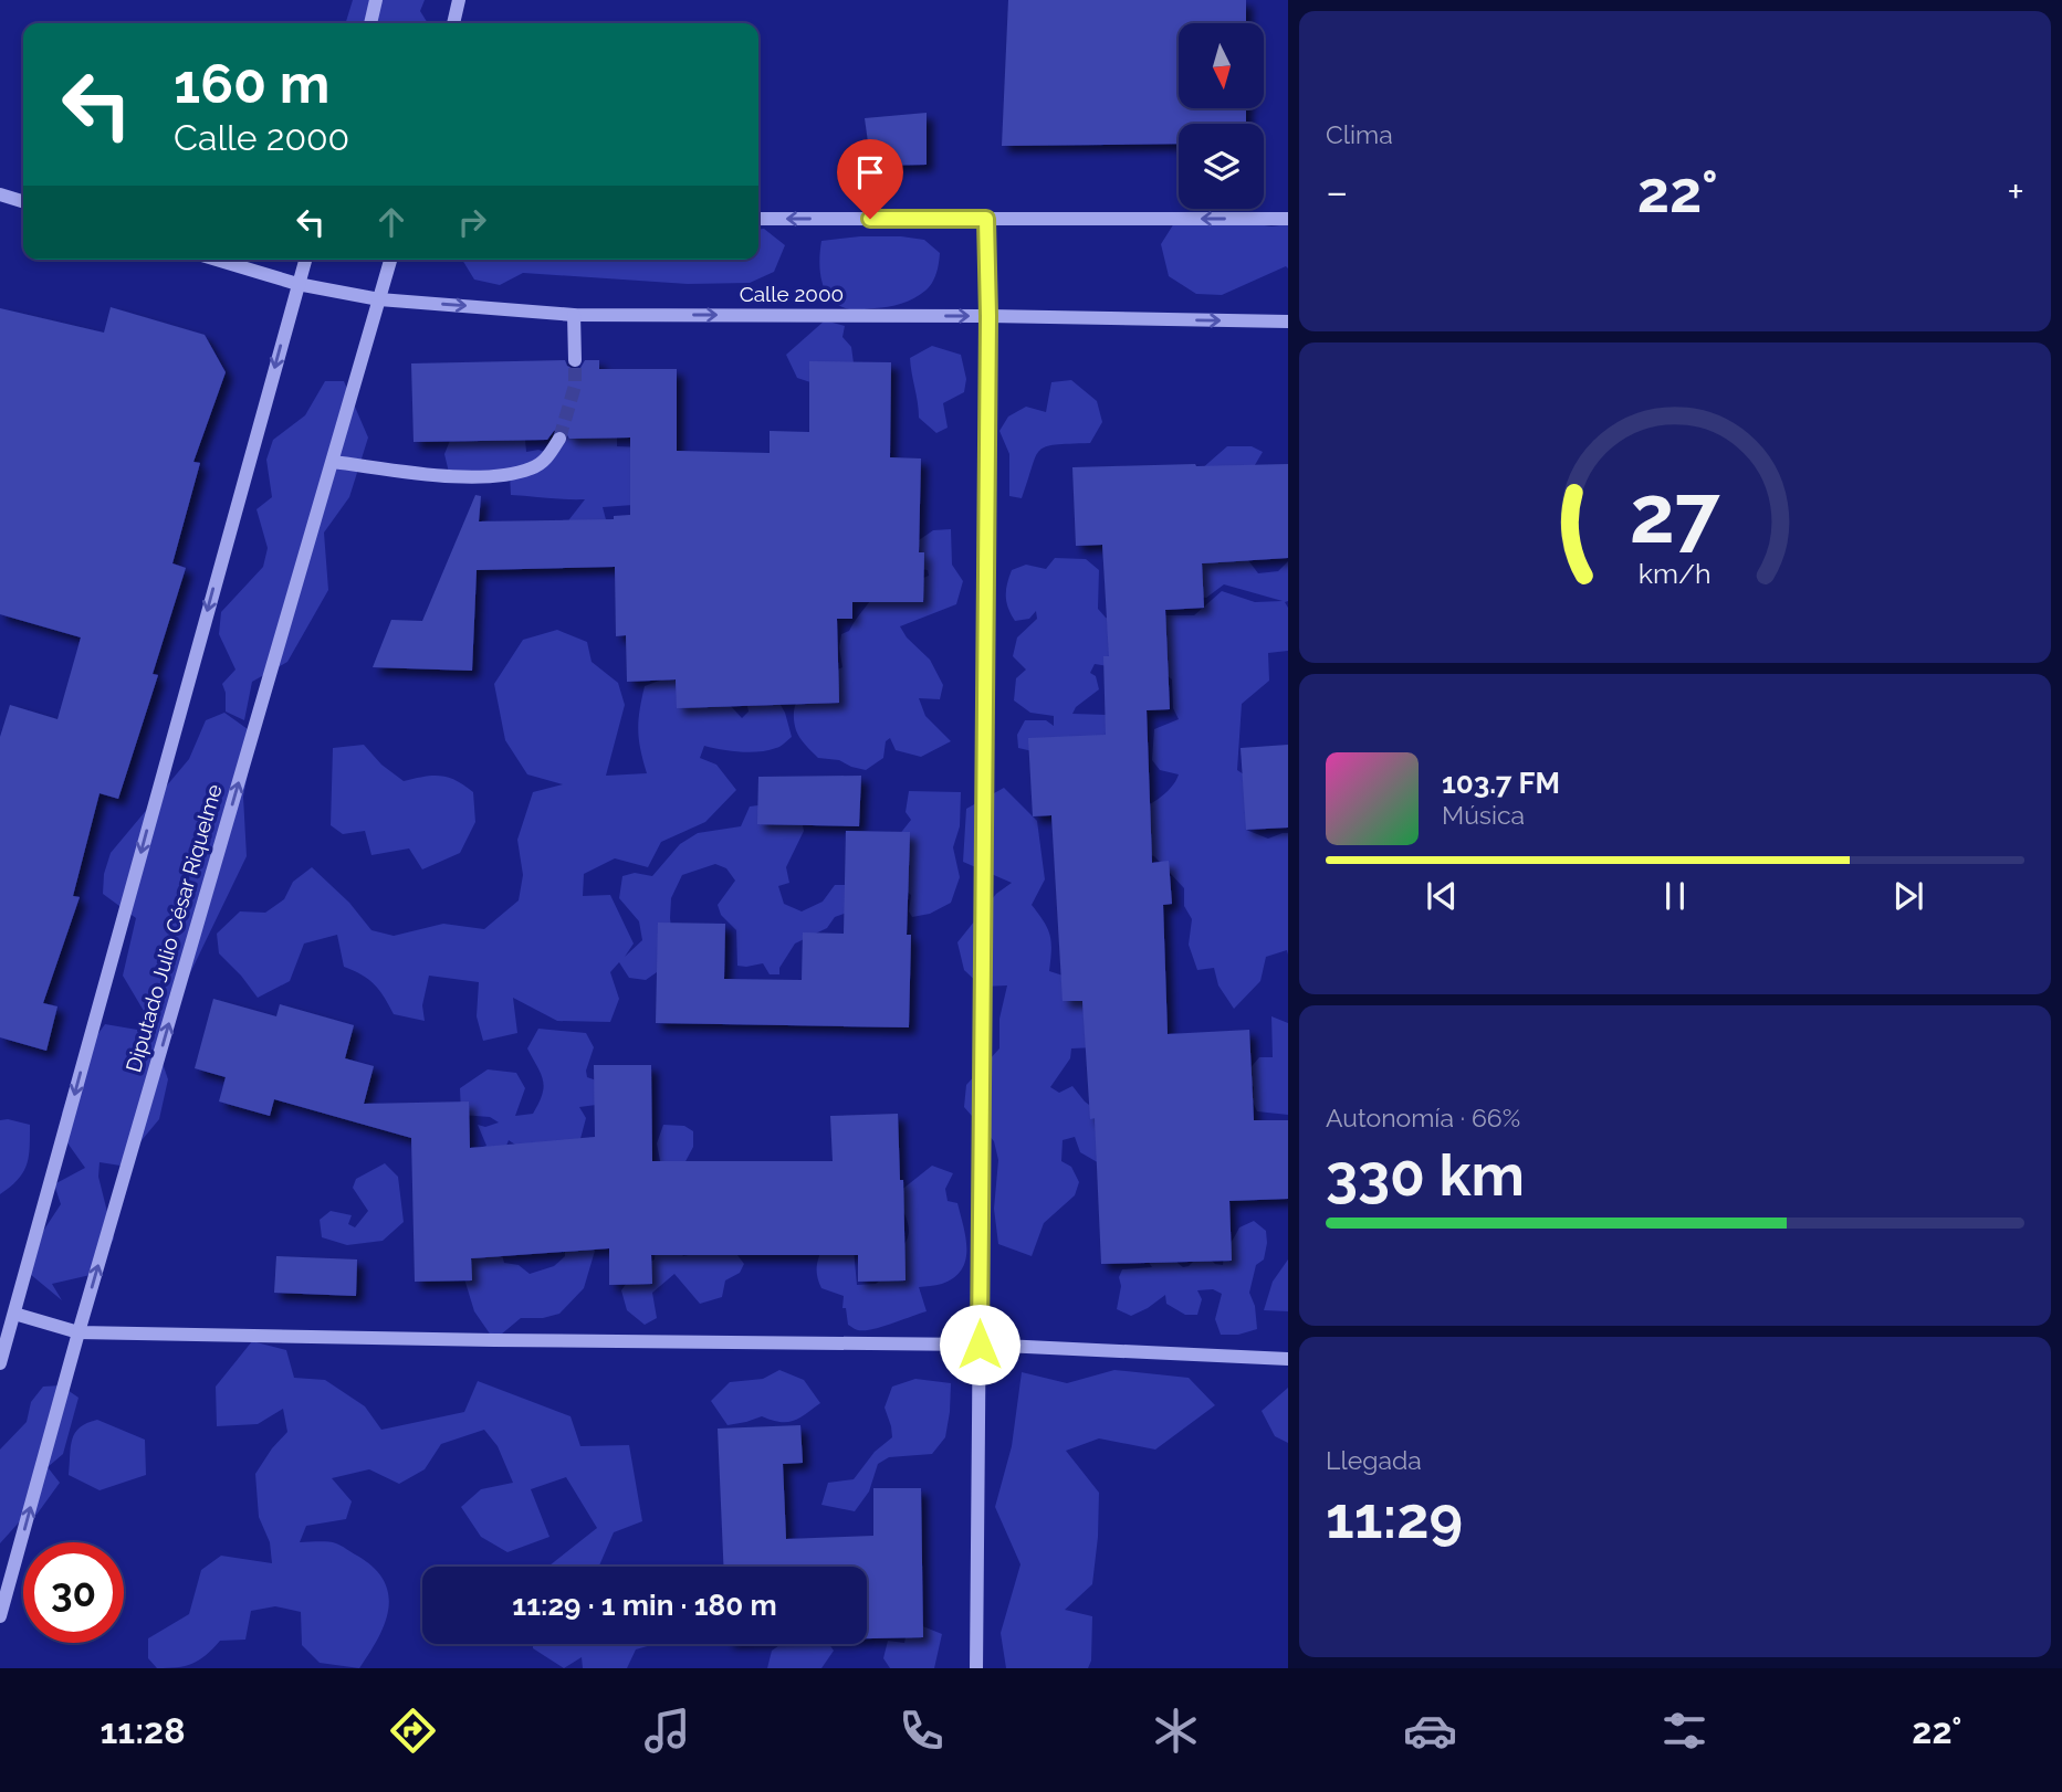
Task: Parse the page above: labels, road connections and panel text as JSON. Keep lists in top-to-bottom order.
{
  "streets": {
    "street": ["Calle 2000", "Diputado Julio César Riquelme"]
  },
  "crossings": [
    ["Calle 2000", "Diputado Julio César Riquelme"]
  ],
  "north": "bottom",
  "page": {
    "tile": [
      "Clima",
      ["Autonomía · 66%", "330 km"],
      ["Llegada", "11:29"]
    ],
    "turn": ["160 m", "Calle 2000"],
    "heat": ["−", "22°", "+"],
    "song": ["103.7 FM", "Música"],
    "limit": "30",
    "trip": "11:29 · 1 min · 180 m",
    "tabs": ["11:28", "22°"],
    "gauge": ["27", "km/h"]
  }
}
